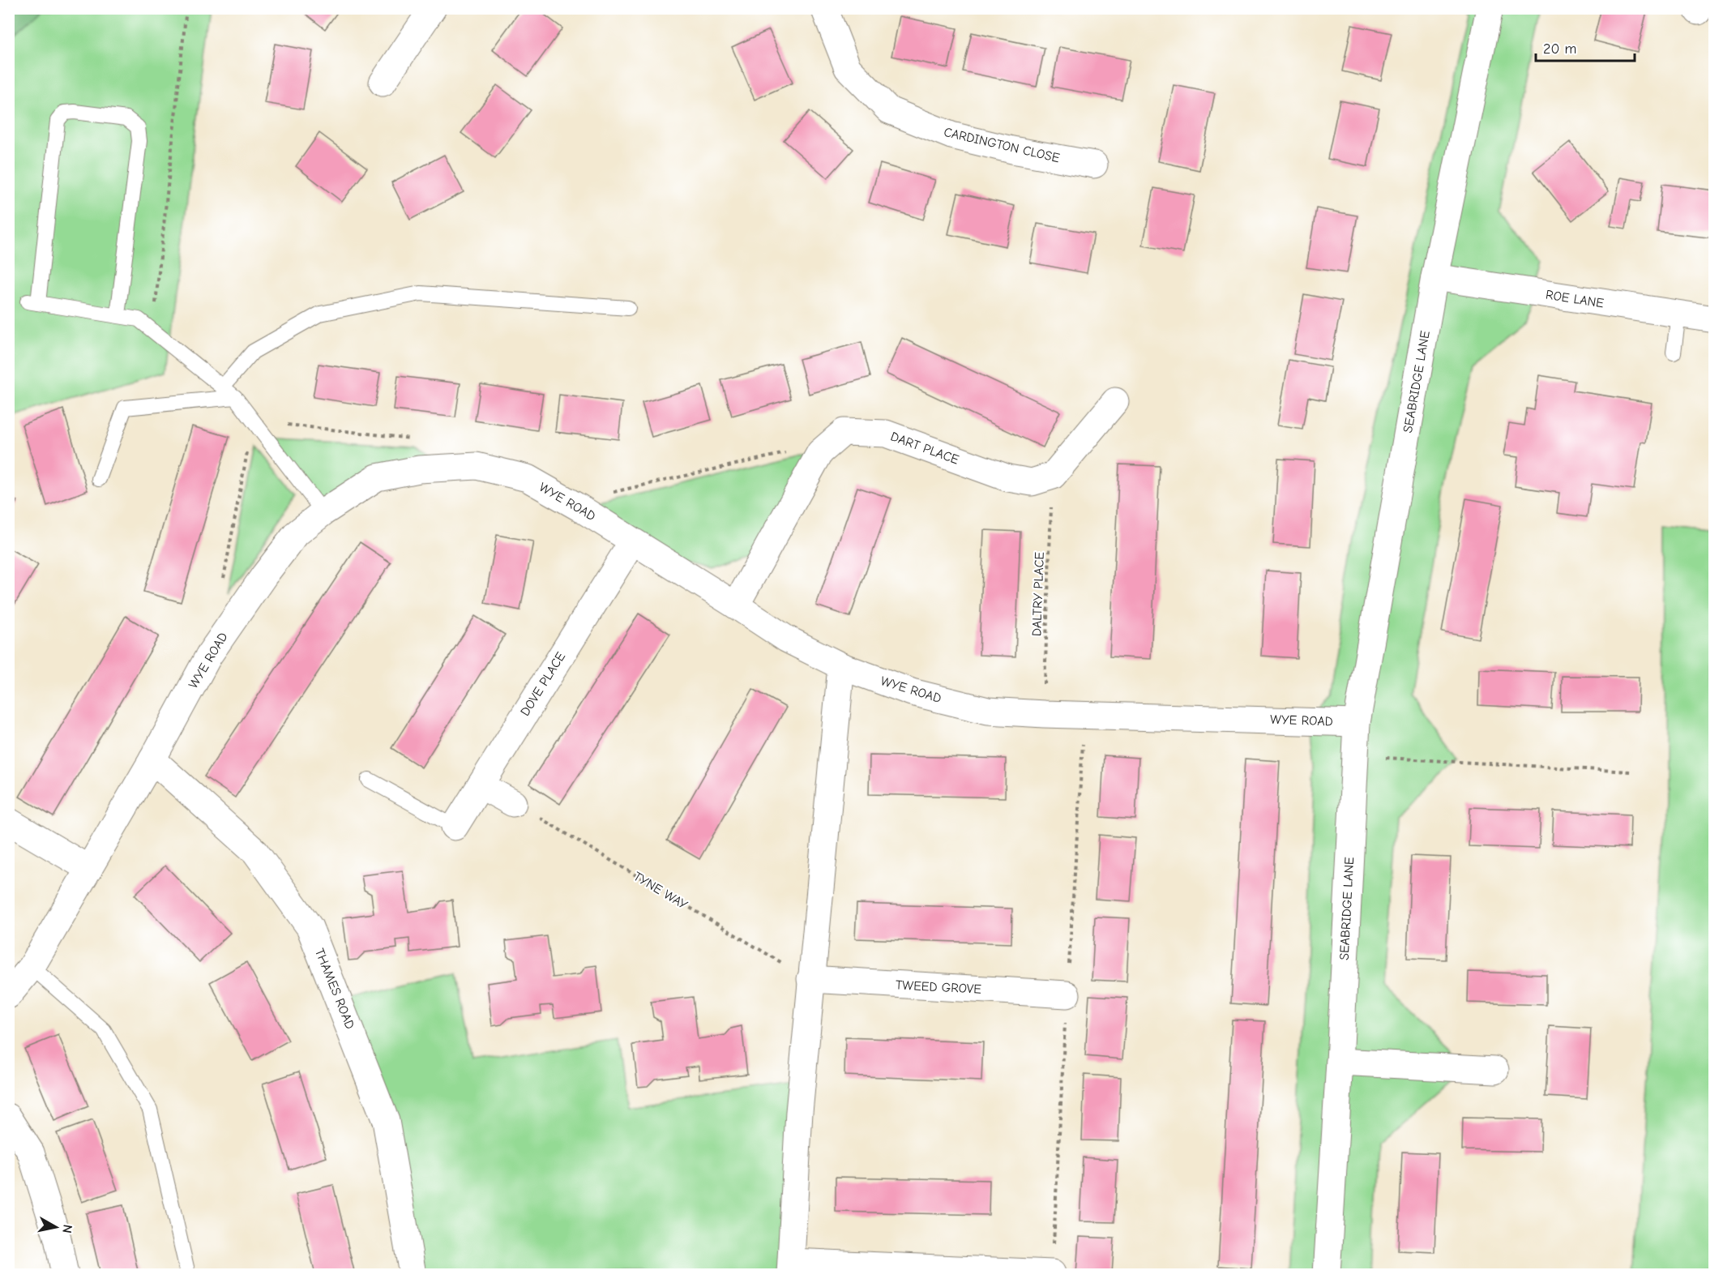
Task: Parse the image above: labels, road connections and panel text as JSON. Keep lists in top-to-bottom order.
{
  "streets": {
    "street": [
      "CARDINGTON CLOSE",
      "ROE LANE",
      "SEABRIDGE LANE",
      "DART PLACE",
      "WYE ROAD",
      "DOVE PLACE",
      "TWEED GROVE",
      "THAMES ROAD"
    ],
    "path": ["DALTRY PLACE", "TYNE WAY"]
  },
  "crossings": [
    ["ROE LANE", "SEABRIDGE LANE"],
    ["SEABRIDGE LANE", "WYE ROAD"],
    ["DART PLACE", "WYE ROAD"],
    ["DART PLACE", "DALTRY PLACE"],
    ["WYE ROAD", "DALTRY PLACE"],
    ["WYE ROAD", "DOVE PLACE"],
    ["WYE ROAD", "THAMES ROAD"],
    ["TYNE WAY", "TWEED GROVE"]
  ],
  "scale_bar": "20 m",
  "north": "right"
}
